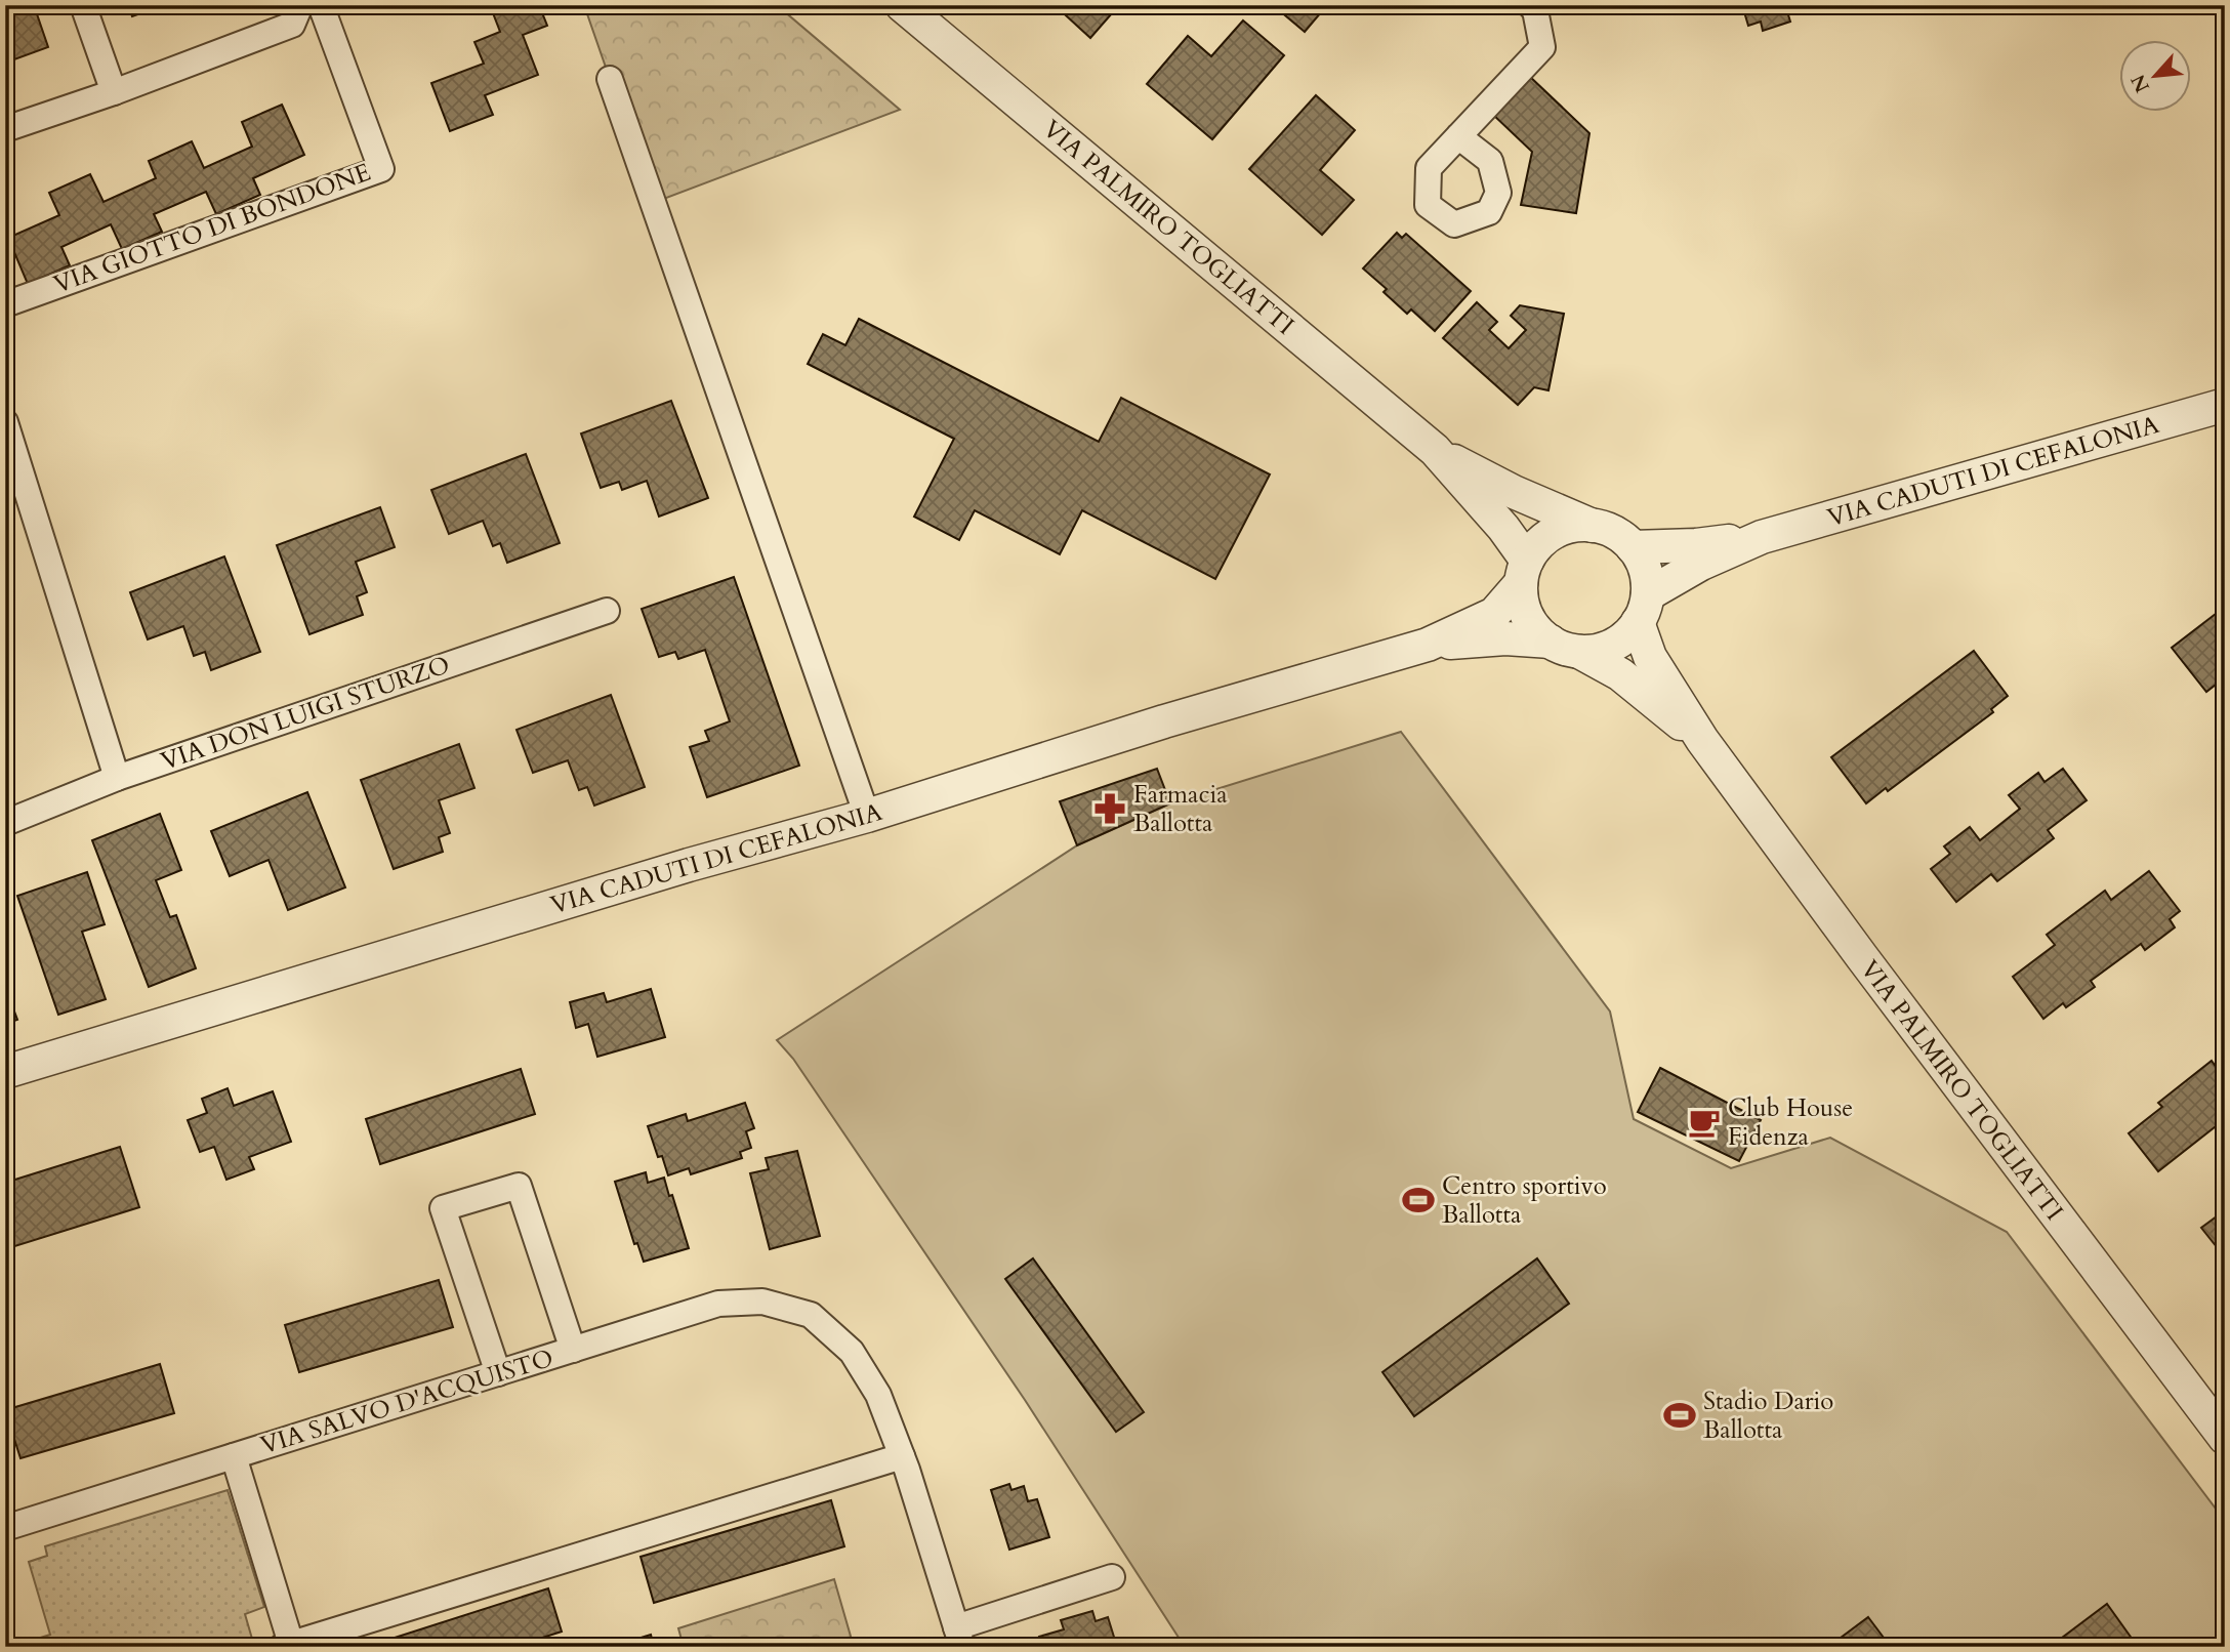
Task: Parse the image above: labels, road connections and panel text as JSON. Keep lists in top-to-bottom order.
{
  "streets": {
    "street": [
      "VIA PALMIRO TOGLIATTI",
      "VIA GIOTTO DI BONDONE",
      "VIA CADUTI DI CEFALONIA",
      "VIA DON LUIGI STURZO",
      "VIA SALVO D'ACQUISTO"
    ]
  },
  "crossings": [
    ["VIA PALMIRO TOGLIATTI", "VIA CADUTI DI CEFALONIA"]
  ],
  "places": {
    "pharmacy": ["Farmacia Ballotta"],
    "cafe": ["Club House Fidenza"],
    "sports": ["Centro sportivo Ballotta", "Stadio Dario Ballotta"]
  },
  "north": "bottom left"
}
